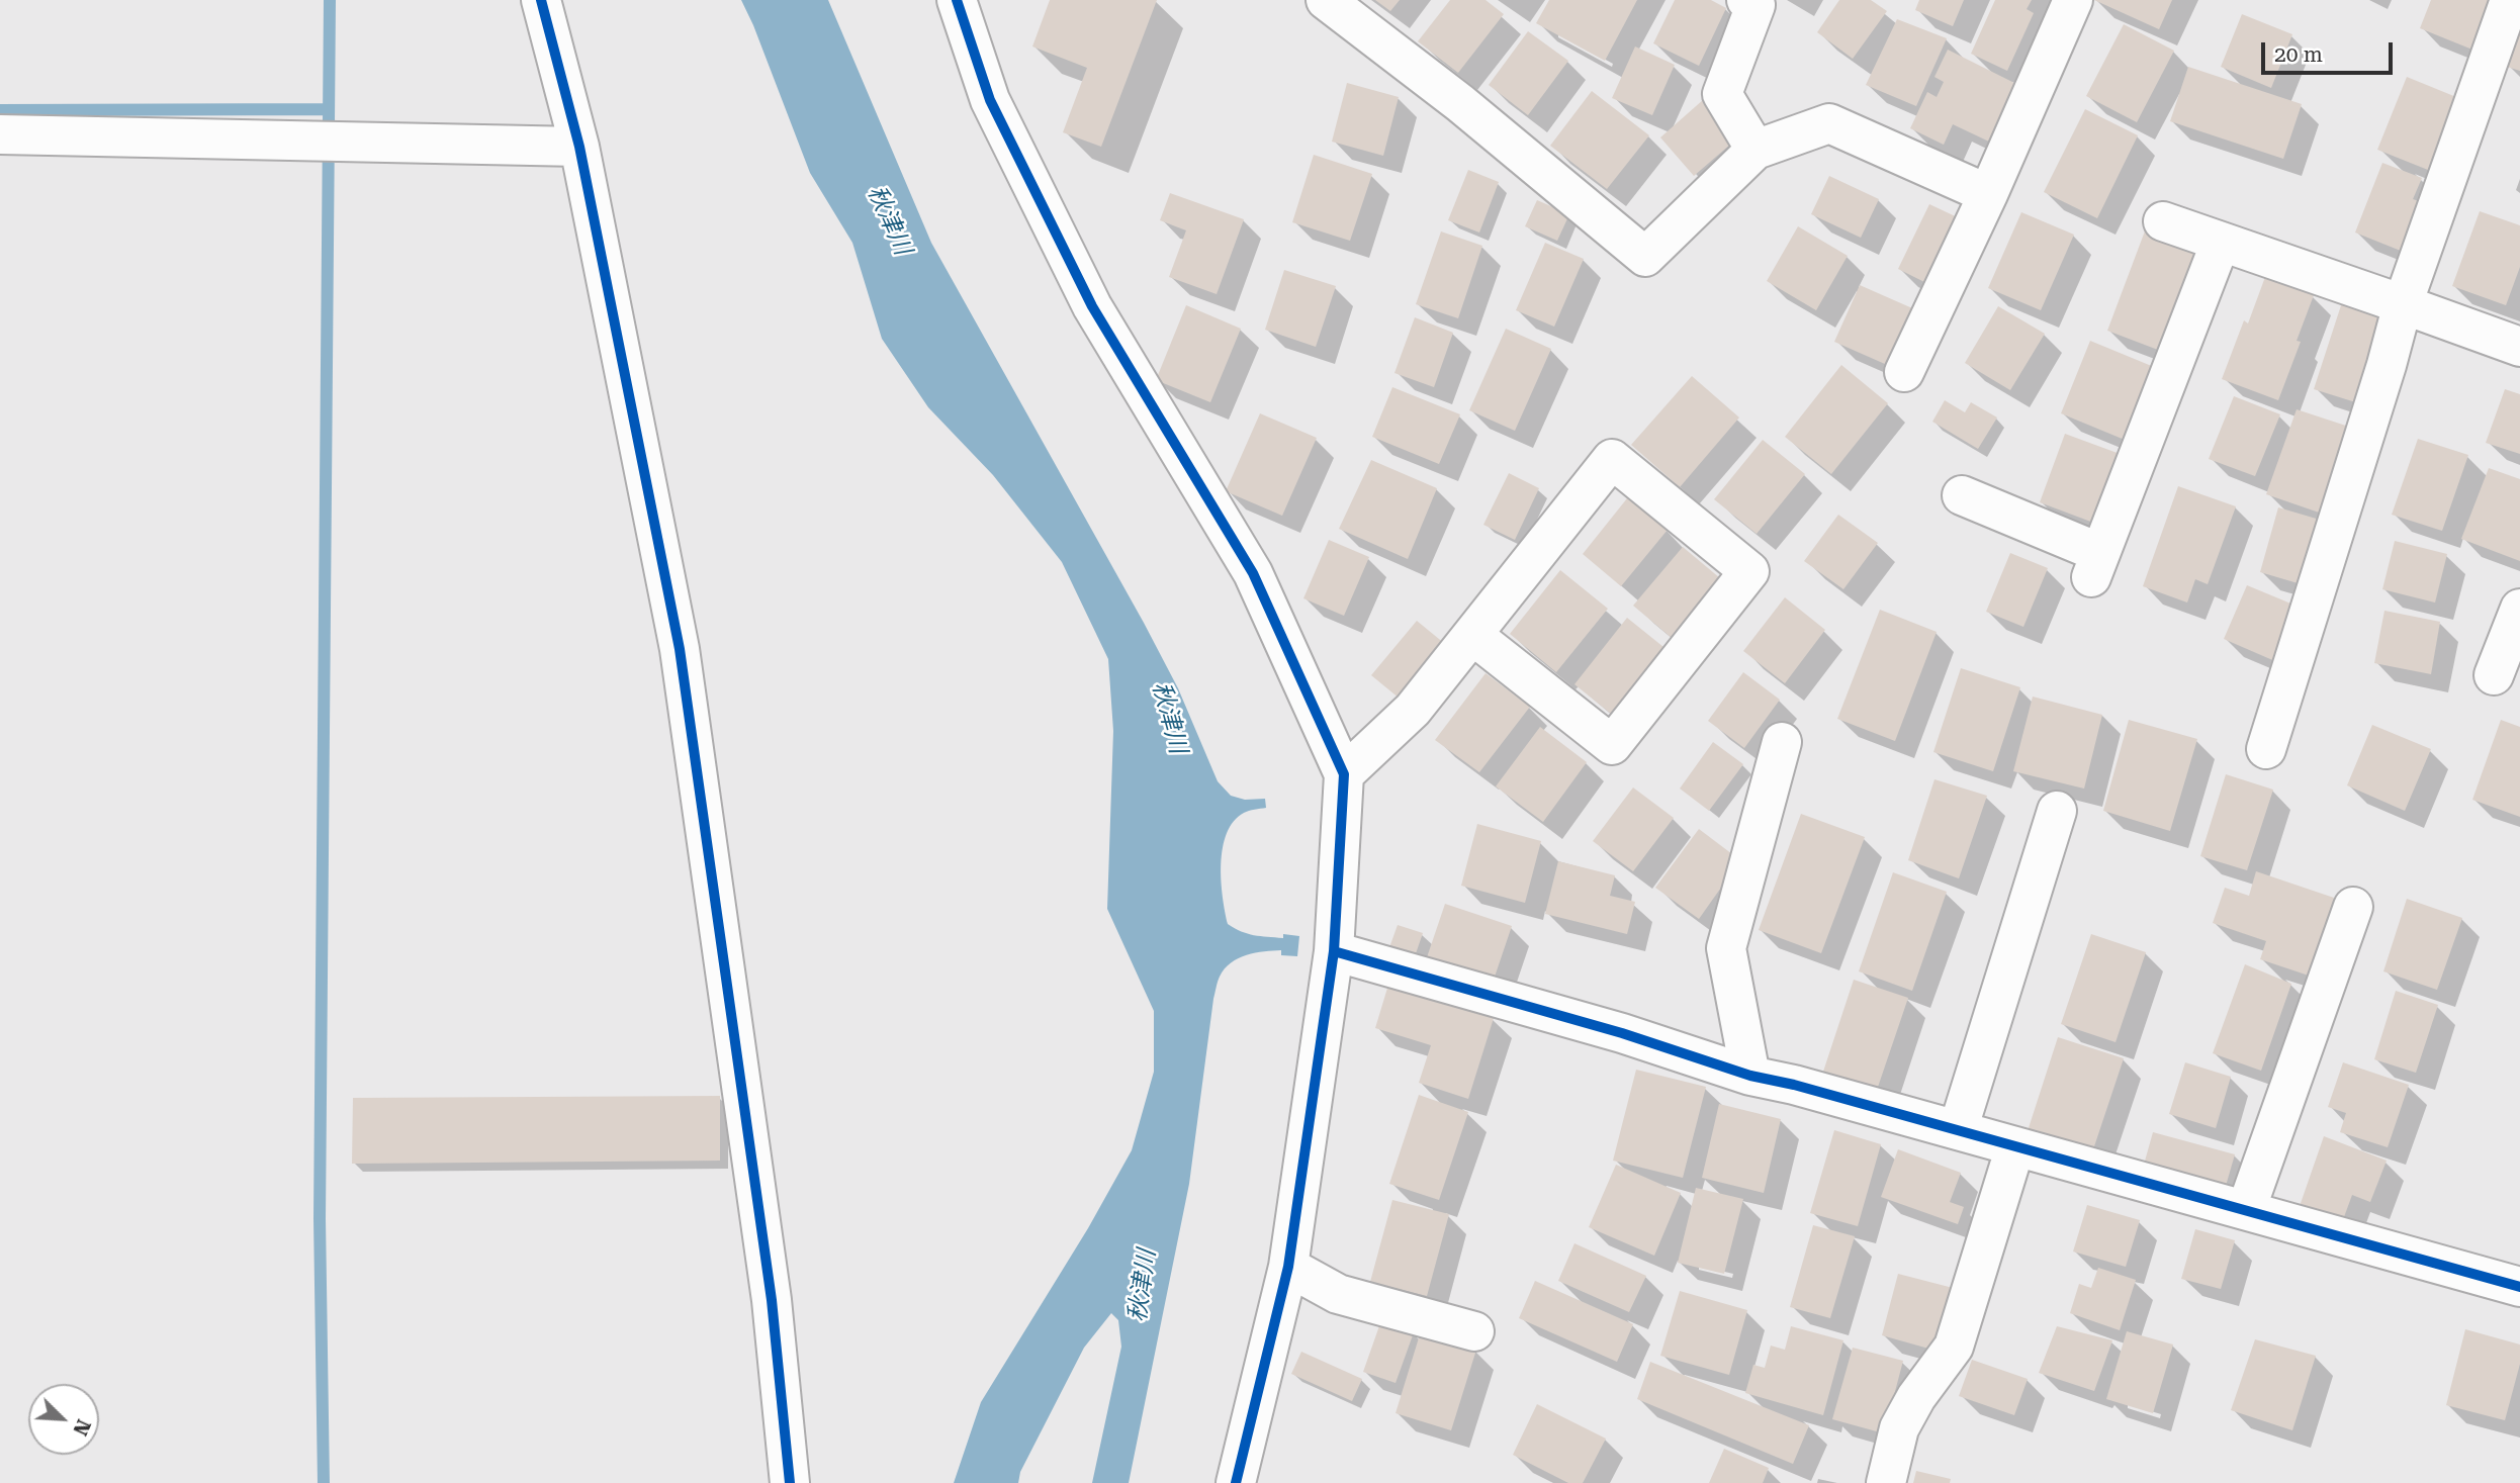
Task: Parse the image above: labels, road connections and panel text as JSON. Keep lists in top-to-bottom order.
{
  "water": ["秋津川"],
  "scale_bar": "20 m",
  "north": "bottom right"
}
